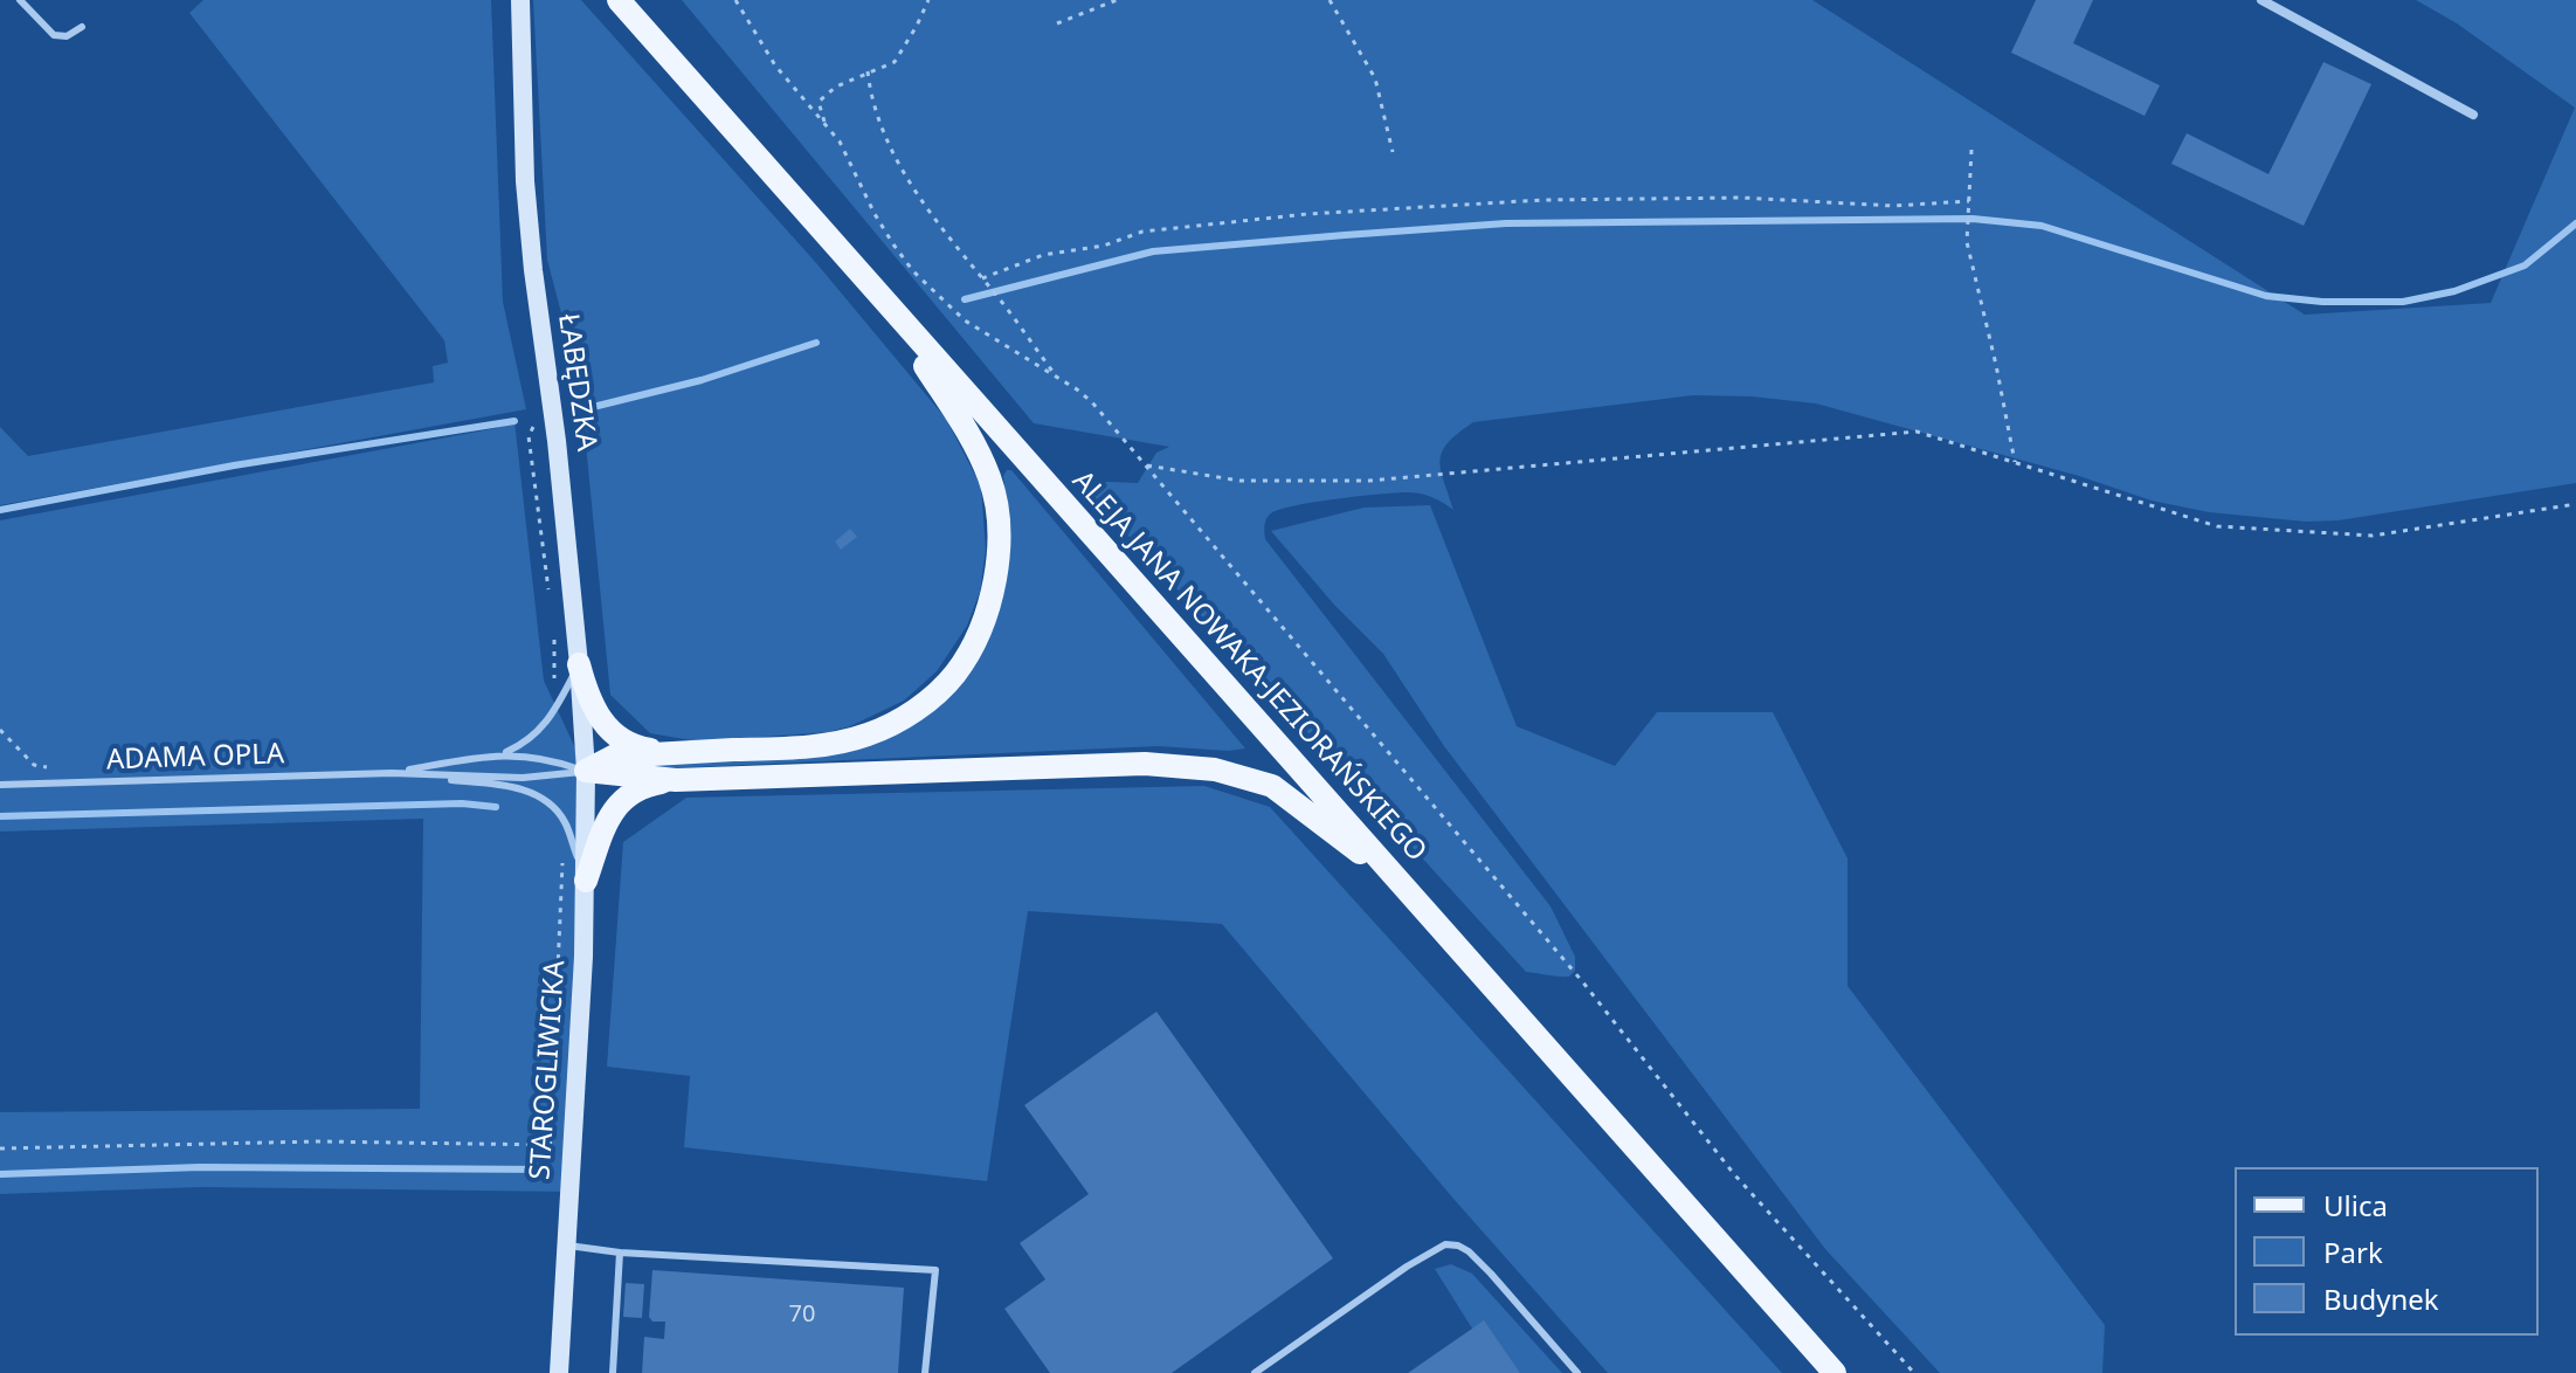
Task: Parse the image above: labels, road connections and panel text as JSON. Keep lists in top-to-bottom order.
{
  "streets": {
    "main road": ["ALEJA JANA NOWAKA-JEZIORAŃSKIEGO"],
    "street": ["ŁABĘDZKA", "STAROGLIWICKA"],
    "lane": ["ADAMA OPLA"]
  },
  "crossings": [
    ["ŁABĘDZKA", "STAROGLIWICKA"]
  ],
  "house_numbers": ["70"],
  "legend": ["Ulica", "Park", "Budynek"]
}
